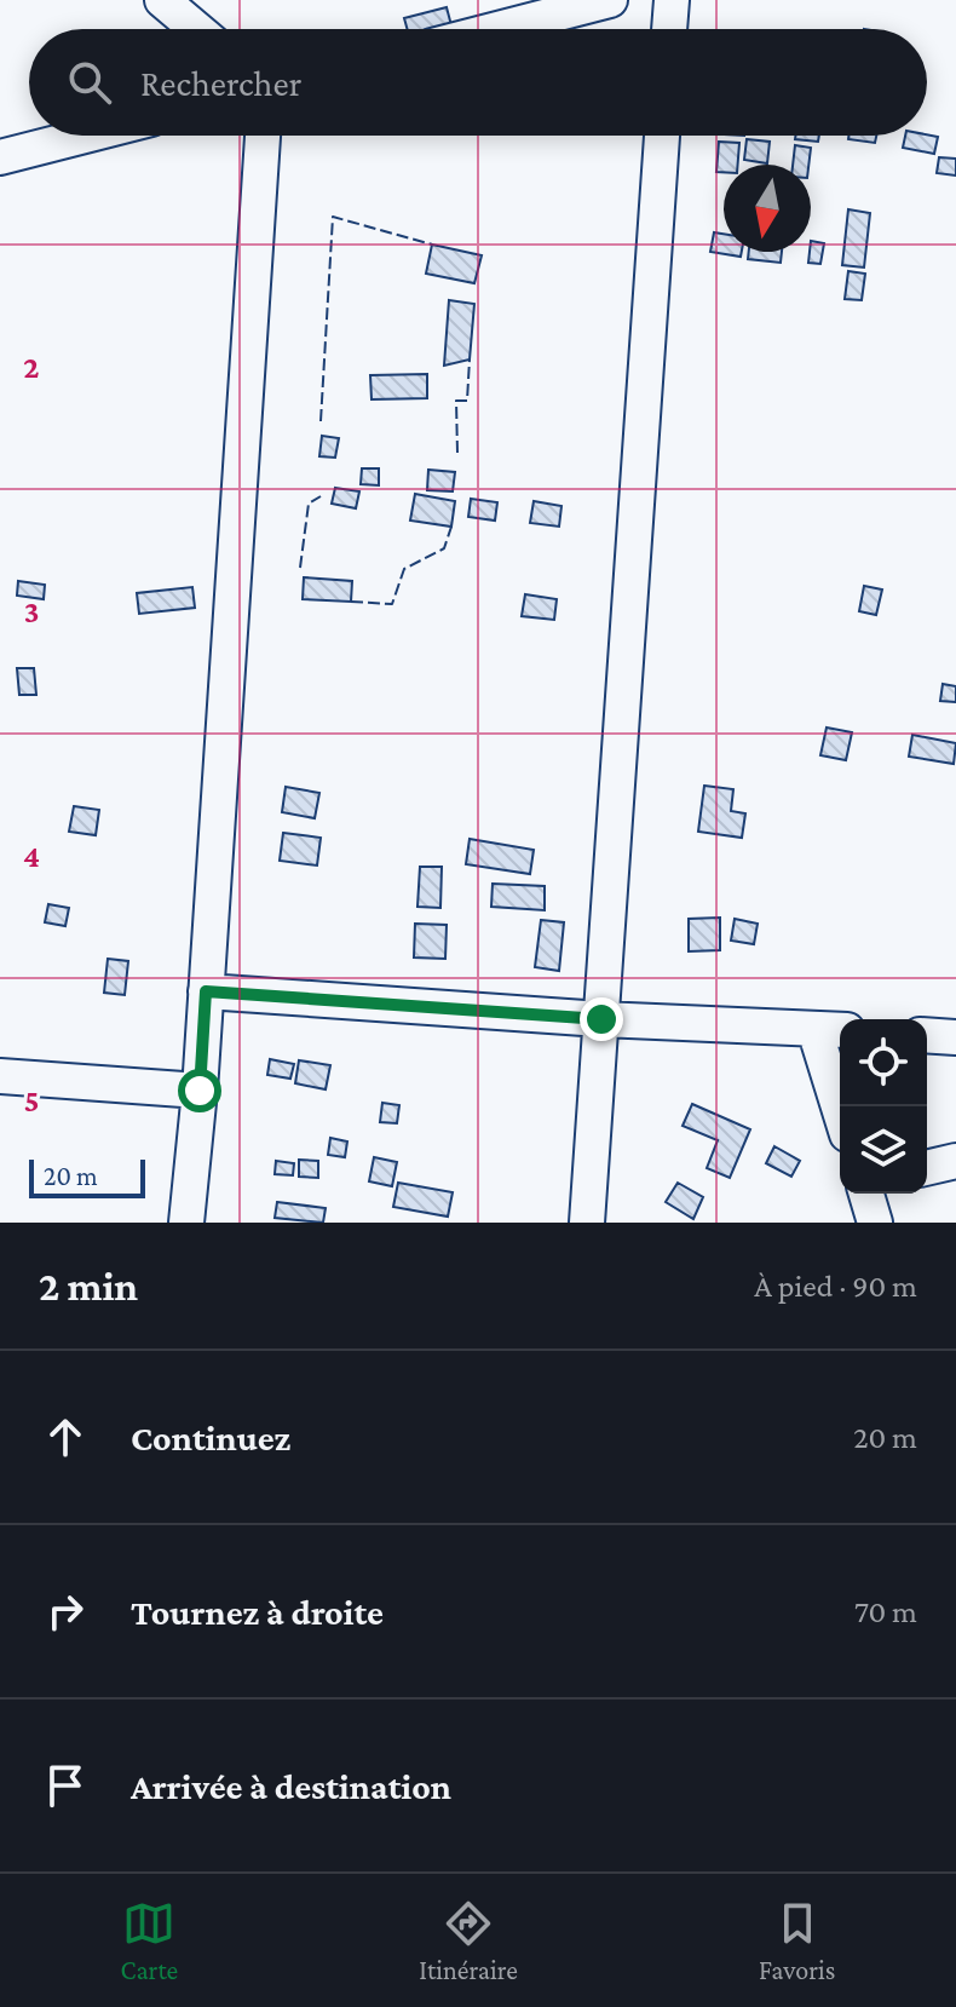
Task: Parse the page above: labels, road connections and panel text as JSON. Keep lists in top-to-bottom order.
{
  "scale_bar": "20 m",
  "north": "bottom",
  "page": {
    "search": "Rechercher",
    "scale": "20 m",
    "heading": ["2 min", "À pied · 90 m"],
    "list": [
      ["Continuez", "20 m"],
      ["Tournez à droite", "70 m"],
      "Arrivée à destination"
    ],
    "nav": ["Carte", "Itinéraire", "Favoris"]
  },
  "grid": {
    "rows": [
      "2",
      "3",
      "4",
      "5"
    ]
  }
}
